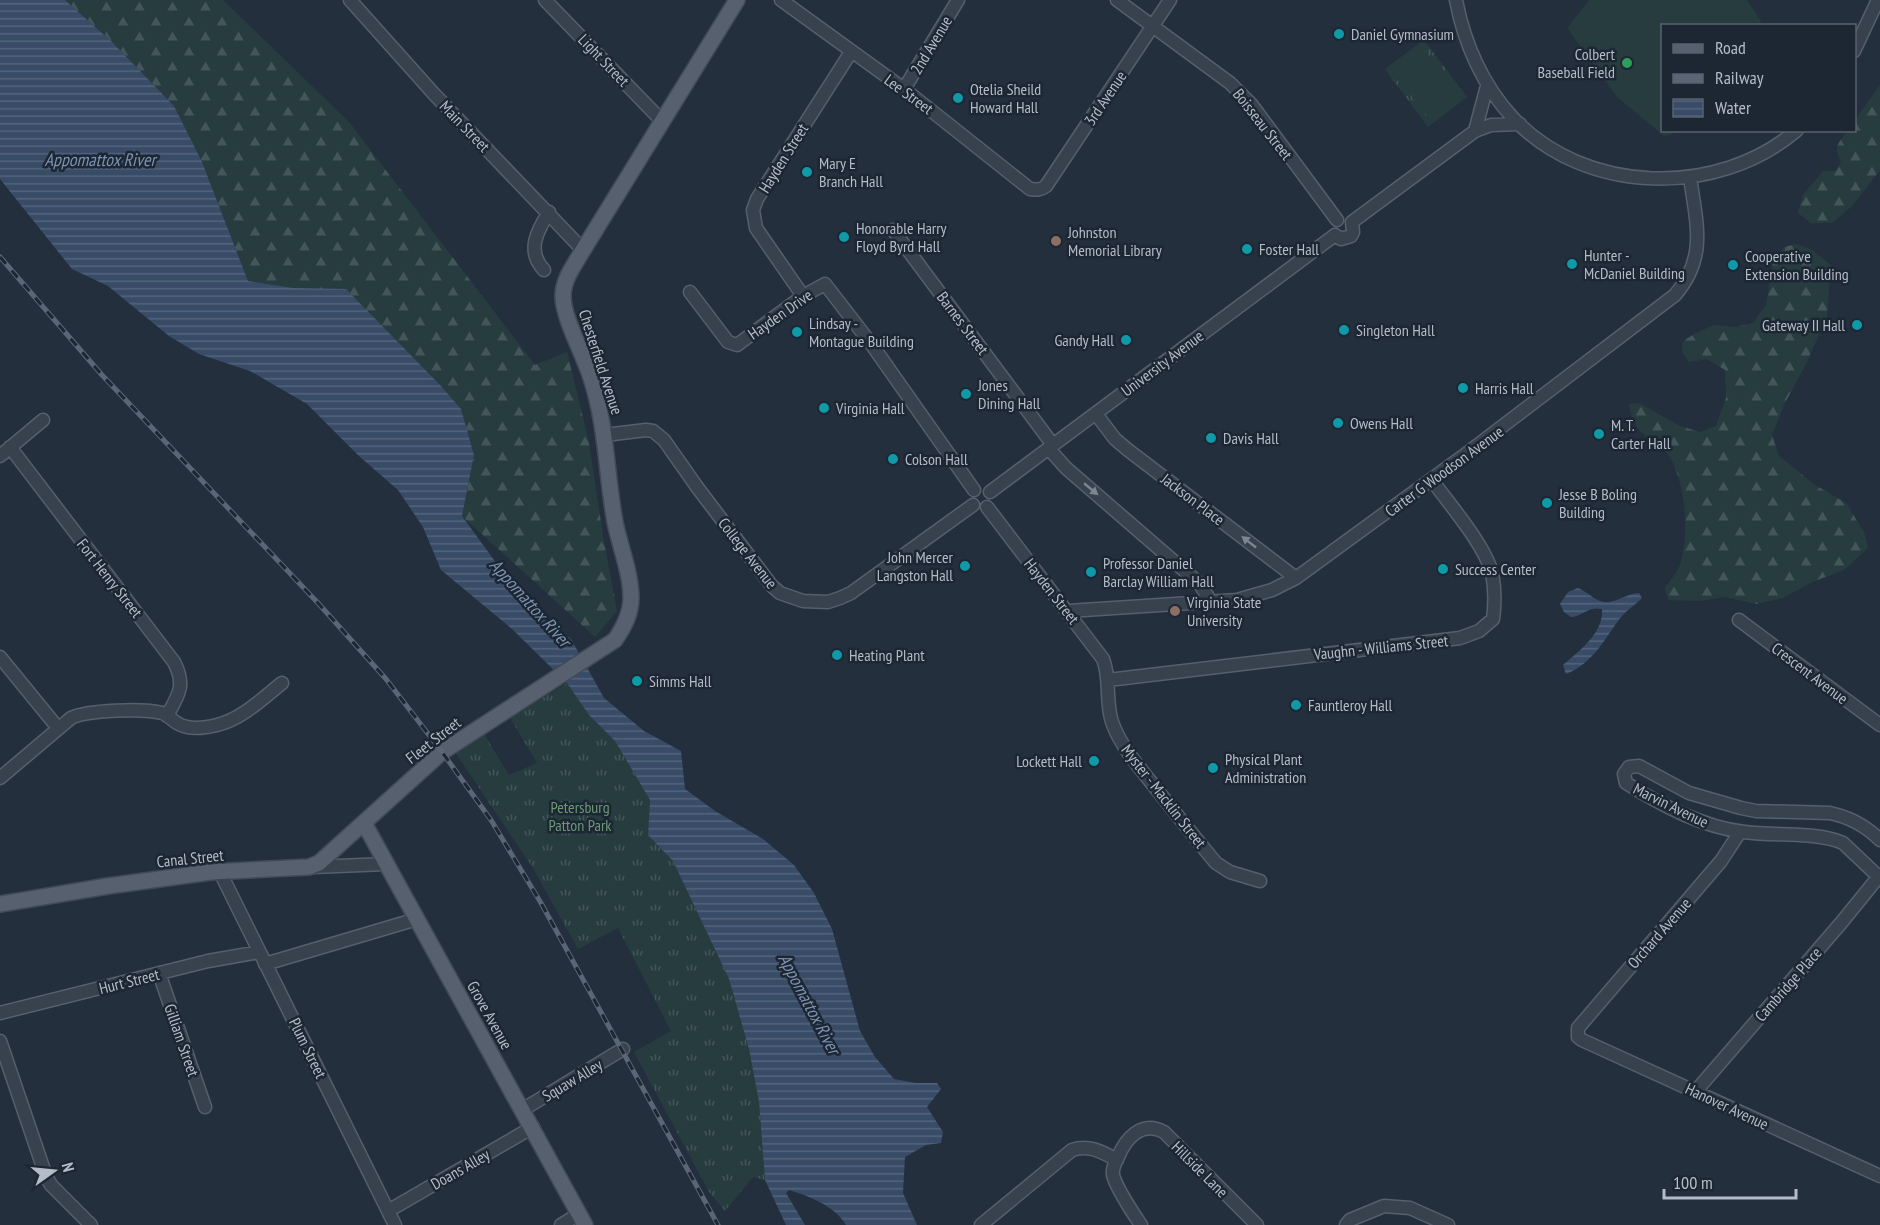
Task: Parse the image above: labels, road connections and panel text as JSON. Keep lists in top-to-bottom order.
{
  "streets": {
    "main road": [
      "Chesterfield Avenue",
      "Fleet Street",
      "Canal Street",
      "Grove Avenue"
    ],
    "street": [
      "2nd Avenue",
      "Light Street",
      "Lee Street",
      "3rd Avenue",
      "Boisseau Street",
      "Main Street",
      "Hayden Street",
      "Hayden Drive",
      "Barnes Street",
      "University Avenue",
      "Carter G Woodson Avenue",
      "Jackson Place",
      "College Avenue",
      "Fort Henry Street",
      "Vaughn - Williams Street",
      "Crescent Avenue",
      "Myster - Macklin Street",
      "Marvin Avenue",
      "Orchard Avenue",
      "Hurt Street",
      "Cambridge Place",
      "Gilliam Street",
      "Plum Street",
      "Squaw Alley",
      "Hanover Avenue",
      "Doans Alley",
      "Hillside Lane"
    ]
  },
  "crossings": [
    ["2nd Avenue", "Lee Street"],
    ["Light Street", "Chesterfield Avenue"],
    ["Lee Street", "3rd Avenue"],
    ["Lee Street", "Hayden Street"],
    ["3rd Avenue", "Boisseau Street"],
    ["Boisseau Street", "University Avenue"],
    ["Main Street", "Chesterfield Avenue"],
    ["Hayden Street", "Hayden Drive"],
    ["Hayden Street", "University Avenue"],
    ["Hayden Street", "Carter G Woodson Avenue"],
    ["Hayden Street", "College Avenue"],
    ["Hayden Street", "Vaughn - Williams Street"],
    ["Hayden Street", "Myster - Macklin Street"],
    ["Hayden Drive", "University Avenue"],
    ["Hayden Drive", "College Avenue"],
    ["Barnes Street", "University Avenue"],
    ["Barnes Street", "Carter G Woodson Avenue"],
    ["Chesterfield Avenue", "College Avenue"],
    ["Chesterfield Avenue", "Fleet Street"],
    ["University Avenue", "Jackson Place"],
    ["University Avenue", "College Avenue"],
    ["Carter G Woodson Avenue", "Jackson Place"],
    ["Carter G Woodson Avenue", "Vaughn - Williams Street"],
    ["Vaughn - Williams Street", "Myster - Macklin Street"],
    ["Fleet Street", "Canal Street"],
    ["Fleet Street", "Grove Avenue"],
    ["Marvin Avenue", "Orchard Avenue"],
    ["Marvin Avenue", "Cambridge Place"],
    ["Canal Street", "Grove Avenue"],
    ["Canal Street", "Plum Street"],
    ["Orchard Avenue", "Hanover Avenue"],
    ["Hurt Street", "Gilliam Street"],
    ["Hurt Street", "Plum Street"],
    ["Cambridge Place", "Hanover Avenue"],
    ["Grove Avenue", "Squaw Alley"],
    ["Grove Avenue", "Doans Alley"],
    ["Plum Street", "Doans Alley"]
  ],
  "one_way": ["Barnes Street", "Jackson Place"],
  "water": ["Appomattox River"],
  "parks": ["Petersburg Patton Park"],
  "places": [
    "Daniel Gymnasium",
    "Colbert Baseball Field",
    "Otelia Sheild Howard Hall",
    "Mary E Branch Hall",
    "Honorable Harry Floyd Byrd Hall",
    "Johnston Memorial Library",
    "Foster Hall",
    "Hunter - McDaniel Building",
    "Cooperative Extension Building",
    "Gateway II Hall",
    "Singleton Hall",
    "Lindsay - Montague Building",
    "Gandy Hall",
    "Harris Hall",
    "Jones Dining Hall",
    "Virginia Hall",
    "Owens Hall",
    "M. T. Carter Hall",
    "Davis Hall",
    "Colson Hall",
    "Jesse B Boling Building",
    "John Mercer Langston Hall",
    "Success Center",
    "Professor Daniel Barclay William Hall",
    "Virginia State University",
    "Heating Plant",
    "Simms Hall",
    "Fauntleroy Hall",
    "Lockett Hall",
    "Physical Plant Administration"
  ],
  "legend": ["Road", "Railway", "Water"],
  "scale_bar": "100 m",
  "north": "right"
}
